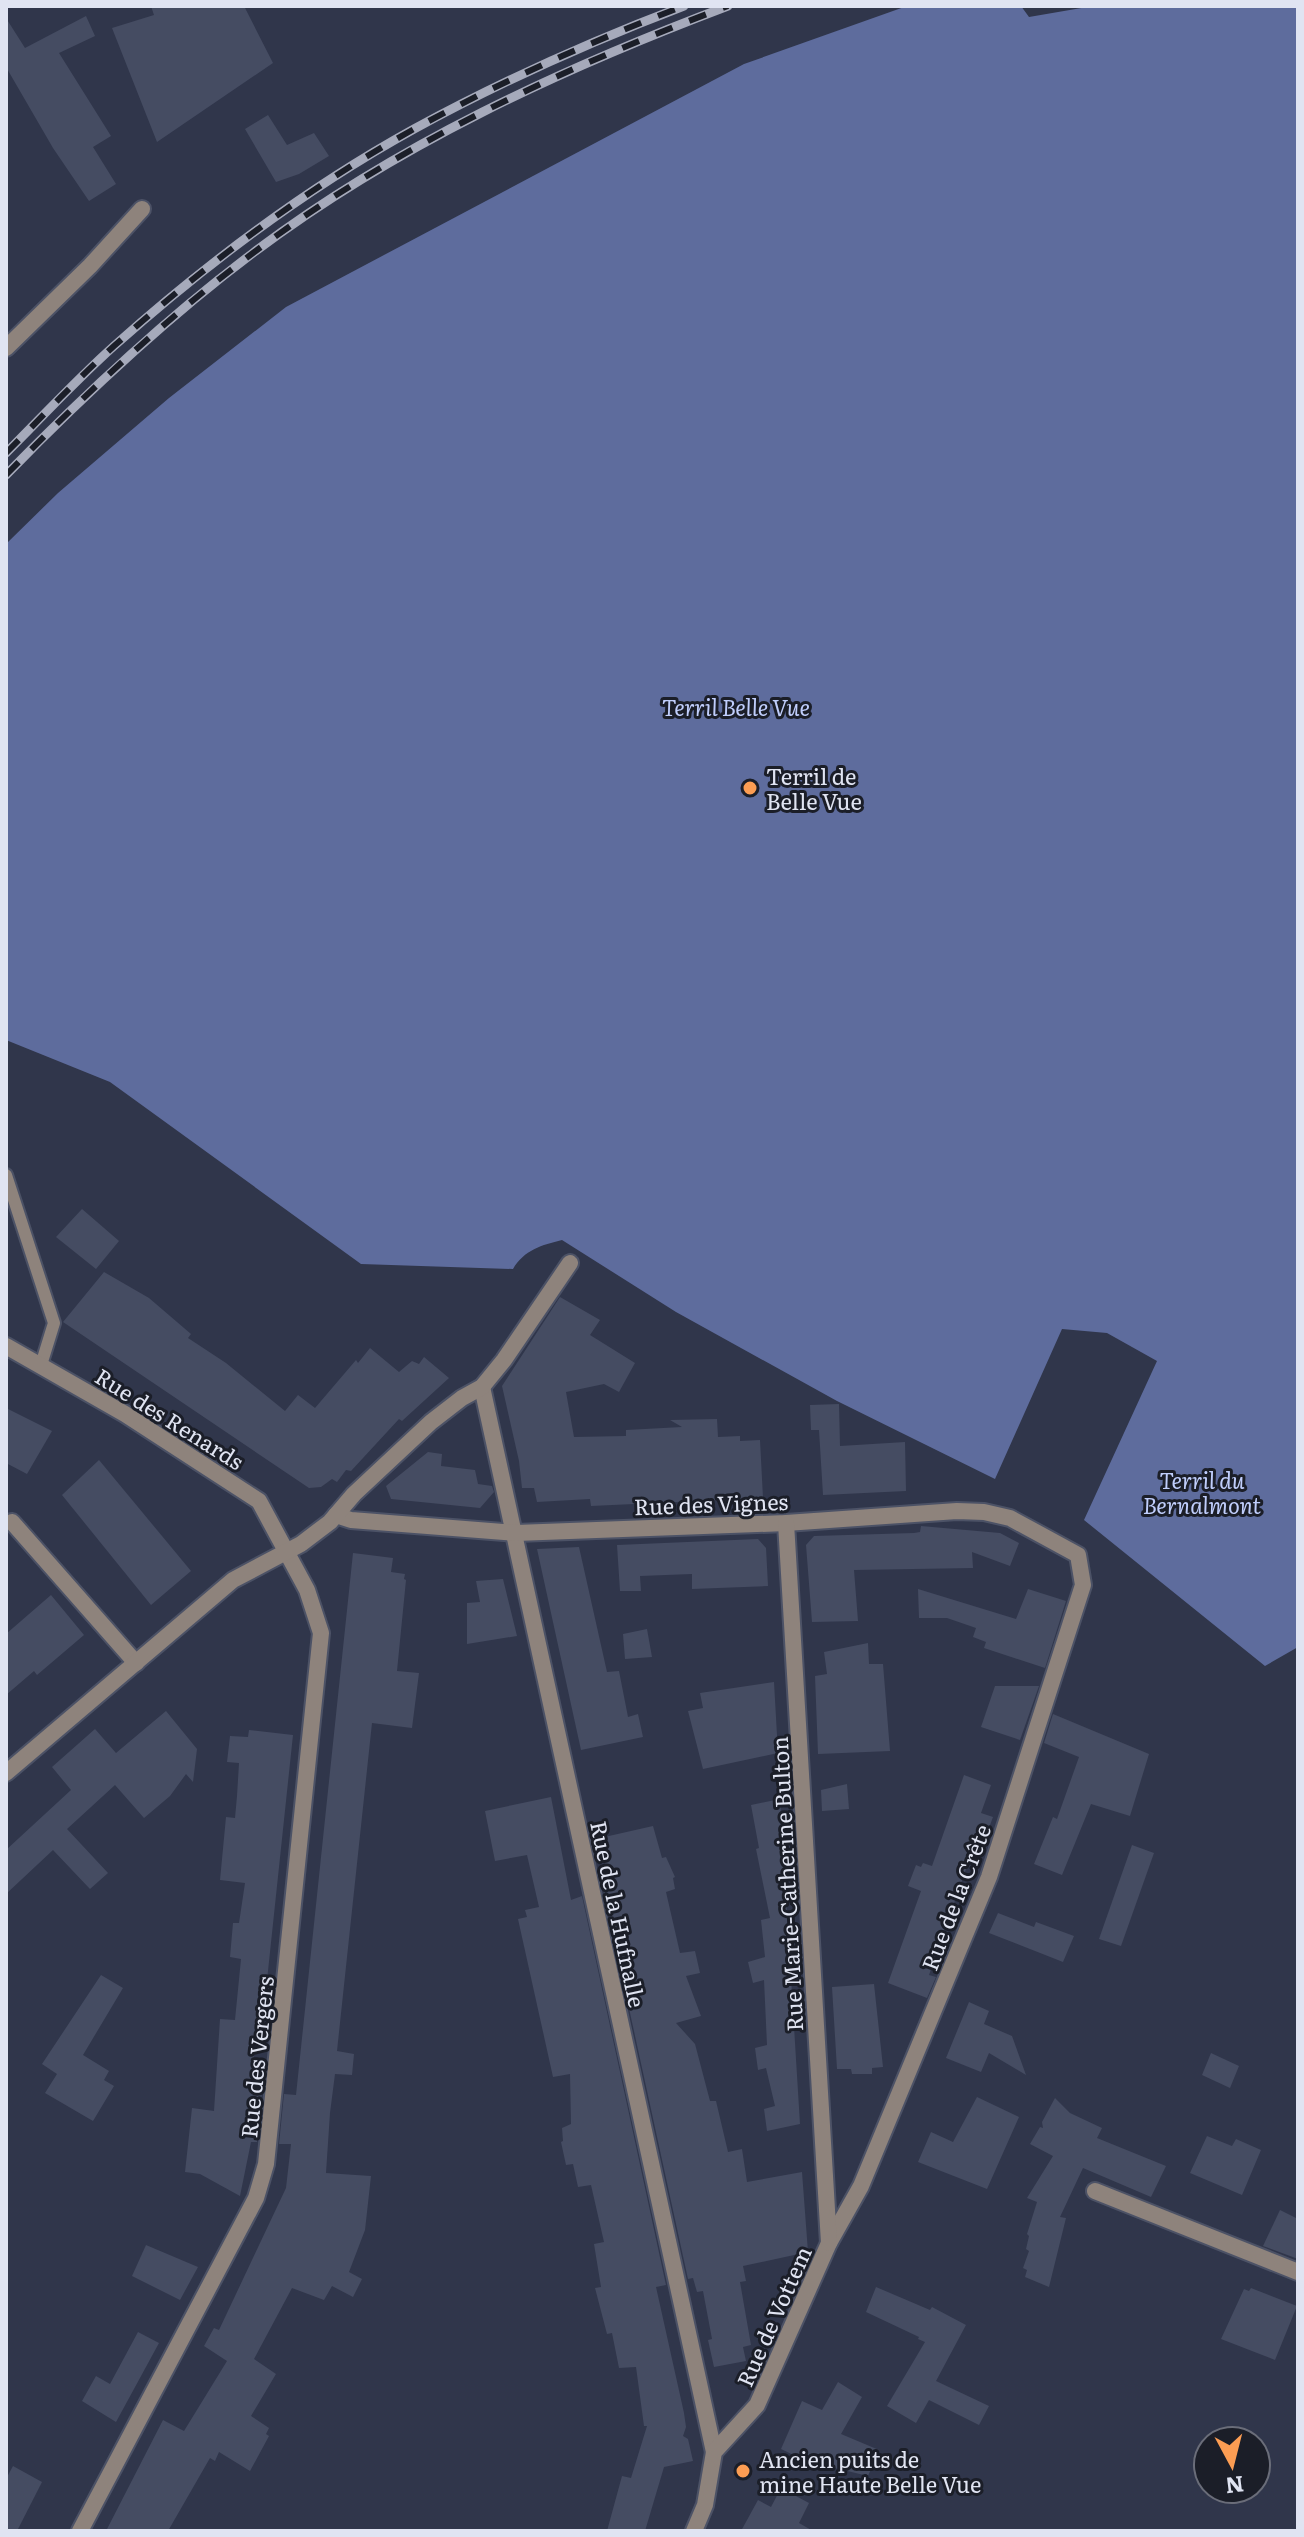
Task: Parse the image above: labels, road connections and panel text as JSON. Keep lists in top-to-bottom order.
{
  "streets": {
    "street": [
      "Rue des Renards",
      "Rue des Vignes",
      "Rue Marie-Catherine Bulton",
      "Rue de la Crête",
      "Rue de la Hufnalle",
      "Rue des Vergers",
      "Rue de Vottem"
    ]
  },
  "crossings": [
    ["Rue des Renards", "Rue des Vergers"],
    ["Rue des Vignes", "Rue Marie-Catherine Bulton"],
    ["Rue des Vignes", "Rue de la Crête"],
    ["Rue des Vignes", "Rue de la Hufnalle"],
    ["Rue Marie-Catherine Bulton", "Rue de la Crête"],
    ["Rue Marie-Catherine Bulton", "Rue de Vottem"],
    ["Rue de la Crête", "Rue de Vottem"],
    ["Rue de la Hufnalle", "Rue de Vottem"]
  ],
  "parks": ["Terril Belle Vue", "Terril du Bernalmont"],
  "places": ["Terril de Belle Vue", "Ancien puits de mine Haute Belle Vue"],
  "north": "bottom"
}
